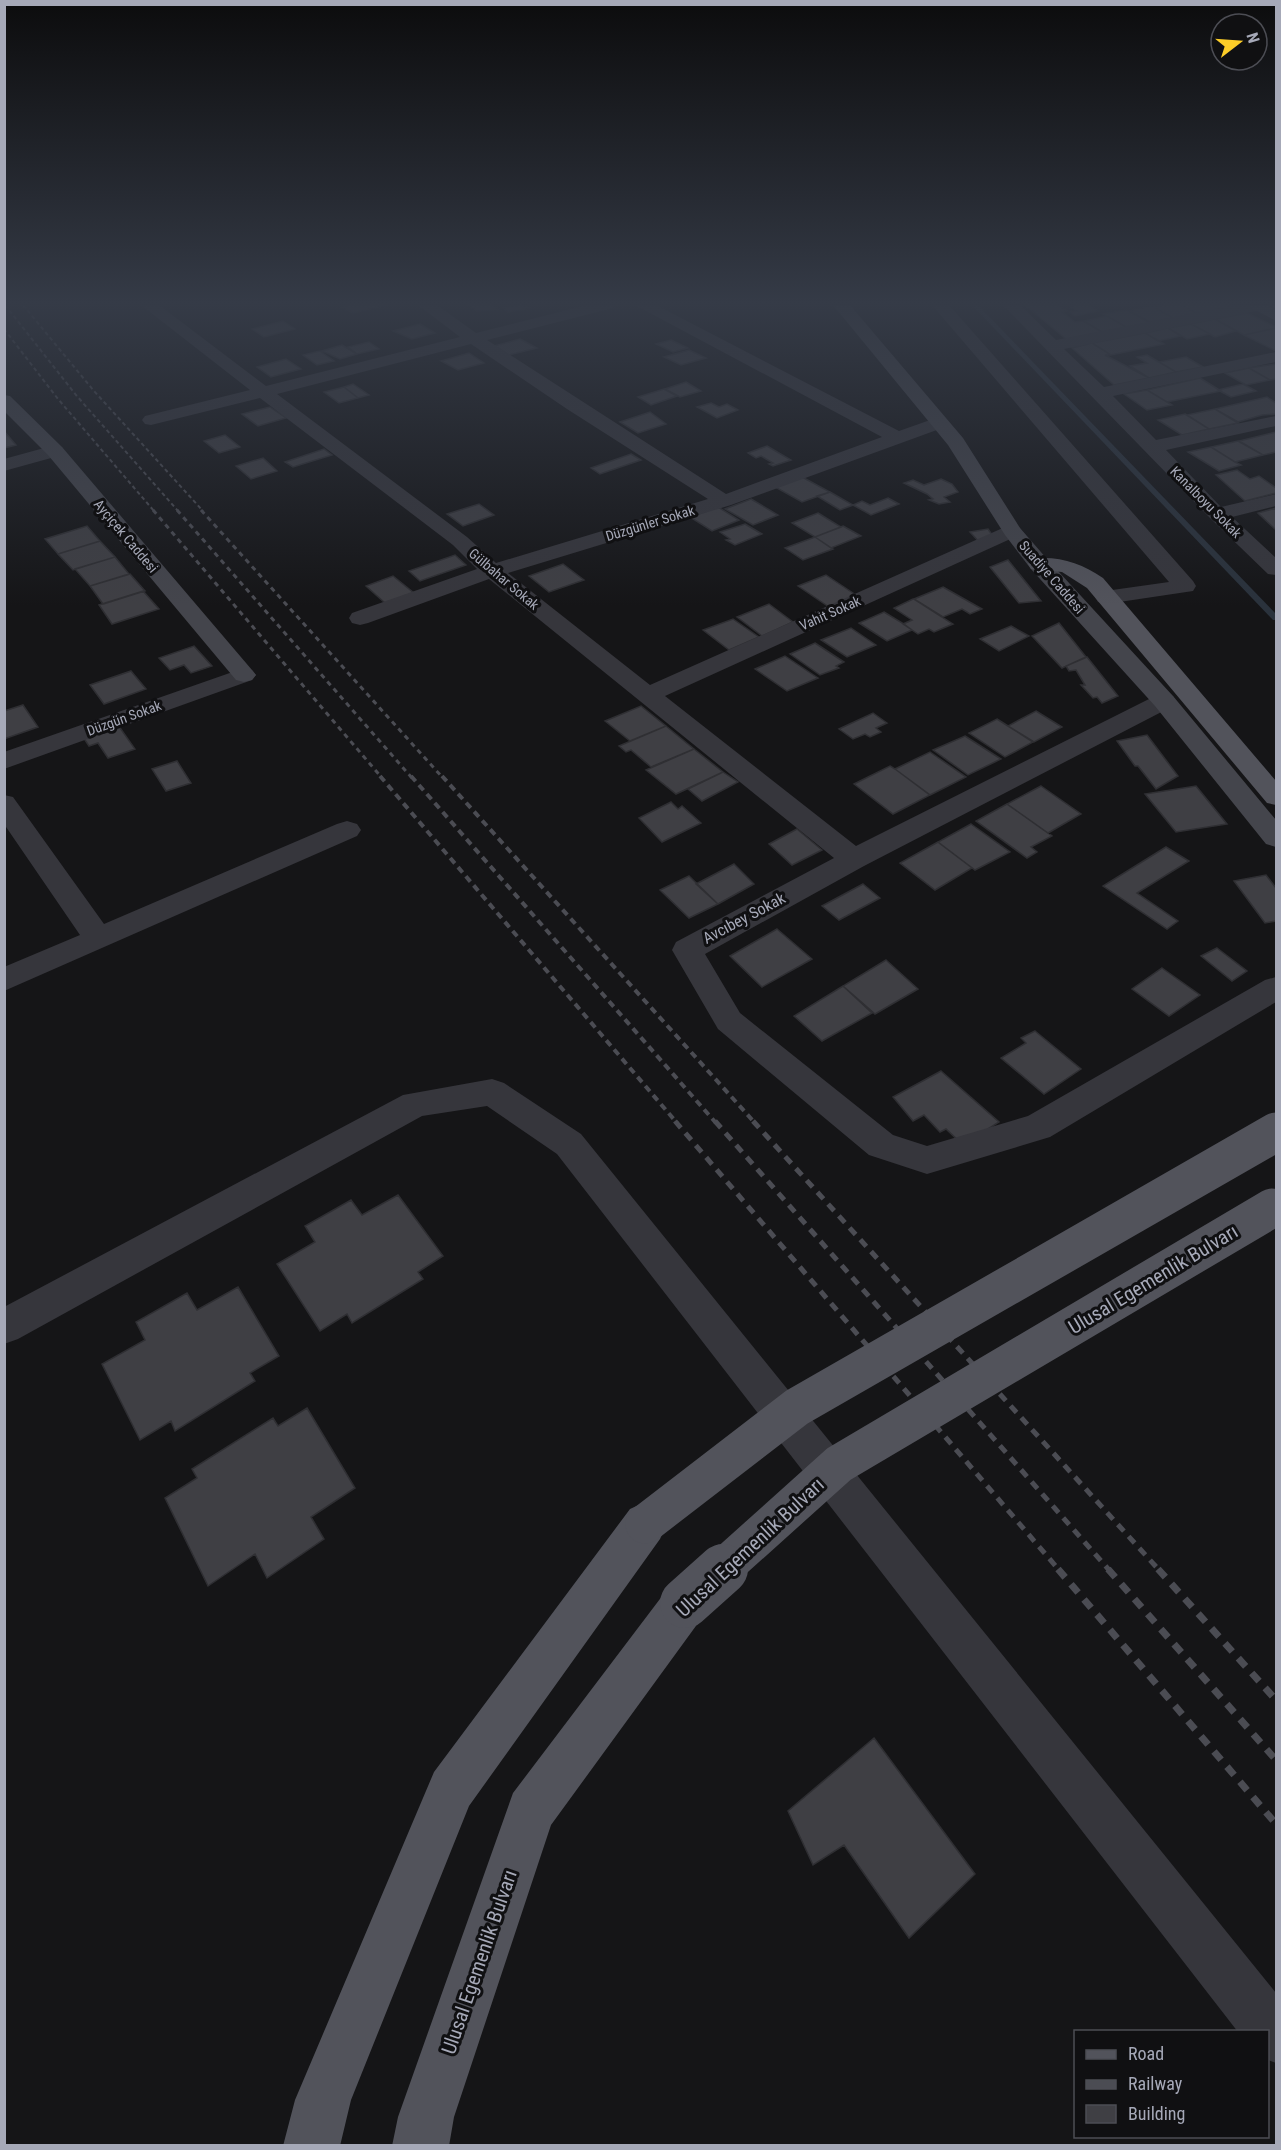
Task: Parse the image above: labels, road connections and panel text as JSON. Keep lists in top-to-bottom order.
{
  "streets": {
    "main road": ["Ayçiçek Caddesi", "Suadiye Caddesi", "Ulusal Egemenlik Bulvarı"],
    "street": [
      "Kanalboyu Sokak",
      "Düzgünler Sokak",
      "Gülbahar Sokak",
      "Vahit Sokak",
      "Düzgün Sokak",
      "Avcıbey Sokak"
    ]
  },
  "crossings": [
    ["Düzgünler Sokak", "Suadiye Caddesi"],
    ["Düzgünler Sokak", "Gülbahar Sokak"],
    ["Ayçiçek Caddesi", "Düzgün Sokak"],
    ["Suadiye Caddesi", "Vahit Sokak"],
    ["Suadiye Caddesi", "Avcıbey Sokak"],
    ["Gülbahar Sokak", "Vahit Sokak"],
    ["Gülbahar Sokak", "Avcıbey Sokak"]
  ],
  "legend": ["Road", "Railway", "Building"],
  "north": "right"
}
